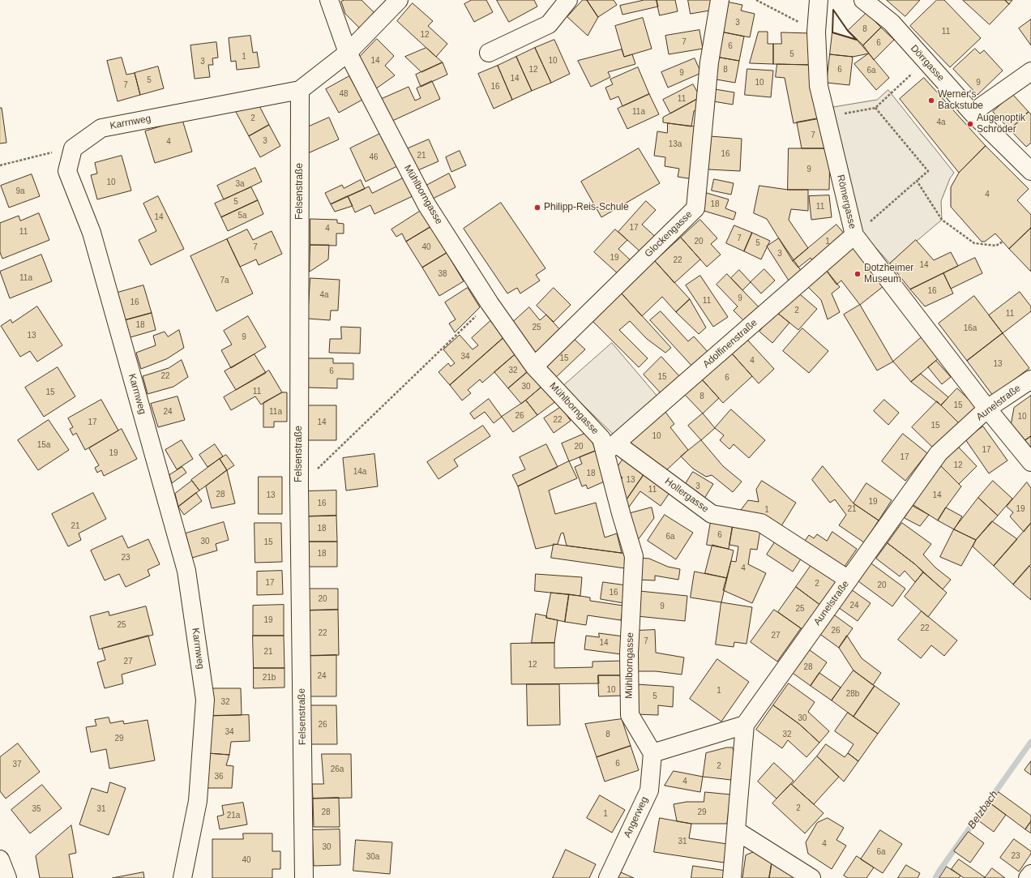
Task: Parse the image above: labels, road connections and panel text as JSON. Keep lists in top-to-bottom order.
{
  "streets": {
    "street": [
      "Dörrgasse",
      "Karrnweg",
      "Felsenstraße",
      "Mühlborngasse",
      "Römergasse",
      "Glockengasse",
      "Adolfinenstraße",
      "Aunelstraße",
      "Hollergasse",
      "Angerweg"
    ]
  },
  "crossings": [
    ["Karrnweg", "Felsenstraße"],
    ["Mühlborngasse", "Glockengasse"],
    ["Mühlborngasse", "Adolfinenstraße"],
    ["Mühlborngasse", "Hollergasse"],
    ["Mühlborngasse", "Angerweg"],
    ["Römergasse", "Adolfinenstraße"],
    ["Römergasse", "Aunelstraße"],
    ["Adolfinenstraße", "Hollergasse"],
    ["Aunelstraße", "Hollergasse"]
  ],
  "water": ["Belzbach"],
  "places": [
    "Werner's Backstube",
    "Augenoptik Schröder",
    "Philipp-Reis-Schule",
    "Dotzheimer Museum"
  ],
  "house_numbers": [
    "3",
    "8",
    "11",
    "12",
    "7",
    "6",
    "6",
    "5",
    "1",
    "14",
    "10",
    "3",
    "12",
    "8",
    "6",
    "6a",
    "9",
    "14",
    "5",
    "10",
    "9",
    "7",
    "16",
    "48",
    "11",
    "11a",
    "2",
    "4a",
    "7",
    "3",
    "4",
    "13a",
    "16",
    "21",
    "46",
    "9",
    "10",
    "3a",
    "9a",
    "4",
    "5",
    "18",
    "11",
    "5a",
    "14",
    "17",
    "4",
    "11",
    "7",
    "20",
    "1",
    "5",
    "7",
    "40",
    "3",
    "19",
    "22",
    "14",
    "38",
    "11a",
    "7a",
    "16",
    "4a",
    "9",
    "11",
    "16",
    "2",
    "11",
    "18",
    "25",
    "16a",
    "13",
    "9",
    "34",
    "15",
    "4",
    "13",
    "32",
    "6",
    "22",
    "15",
    "6",
    "30",
    "11",
    "15",
    "8",
    "15",
    "24",
    "11a",
    "26",
    "10",
    "22",
    "17",
    "14",
    "15",
    "10",
    "15a",
    "20",
    "17",
    "19",
    "17",
    "12",
    "14a",
    "18",
    "13",
    "3",
    "11",
    "28",
    "13",
    "14",
    "19",
    "16",
    "21",
    "19",
    "1",
    "21",
    "18",
    "6",
    "6a",
    "30",
    "15",
    "18",
    "23",
    "4",
    "17",
    "2",
    "20",
    "16",
    "20",
    "24",
    "9",
    "25",
    "19",
    "25",
    "22",
    "26",
    "22",
    "27",
    "7",
    "14",
    "21",
    "27",
    "12",
    "28",
    "24",
    "21b",
    "10",
    "1",
    "28b",
    "5",
    "32",
    "30",
    "26",
    "34",
    "8",
    "32",
    "29",
    "6",
    "37",
    "2",
    "26a",
    "36",
    "4",
    "2",
    "35",
    "31",
    "28",
    "29",
    "1",
    "21a",
    "31",
    "4",
    "30",
    "6a",
    "23",
    "30a",
    "40"
  ]
}
